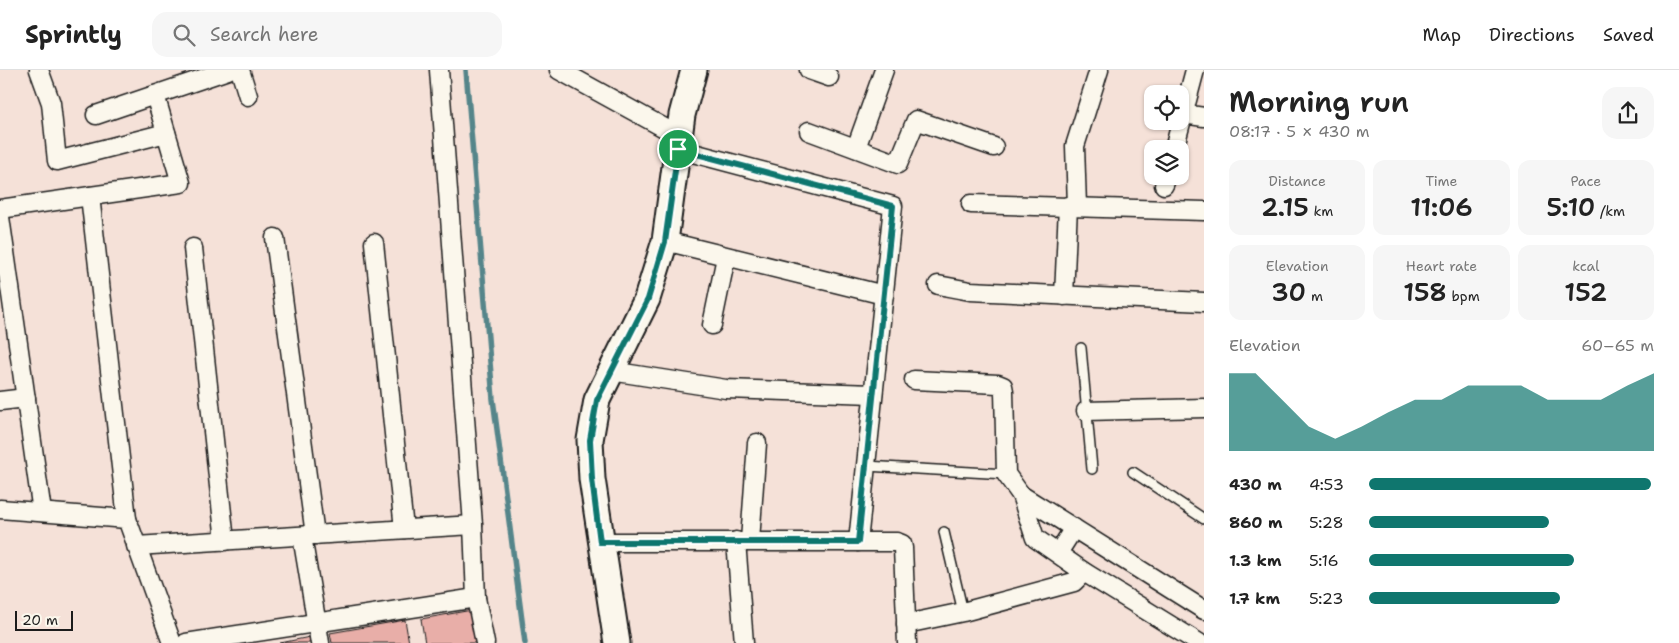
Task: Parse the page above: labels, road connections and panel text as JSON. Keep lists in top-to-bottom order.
{
  "scale_bar": "20 m",
  "page": {
    "header": "Sprintly",
    "search": "Search here",
    "nav": ["Map", "Directions", "Saved"],
    "heading": ["Morning run", "08:17 · 5 × 430 m"],
    "stats": [
      ["Distance", "2.15 km"],
      ["Time", "11:06"],
      ["Pace", "5:10 /km"],
      ["Elevation", "30 m"],
      ["Heart rate", "158 bpm"],
      ["kcal", "152"]
    ],
    "chart": ["Elevation", "60–65 m"],
    "list": [
      {
        "name": "430 m",
        "note": "4:53"
      },
      {
        "name": "860 m",
        "note": "5:28"
      },
      {
        "name": "1.3 km",
        "note": "5:16"
      },
      {
        "name": "1.7 km",
        "note": "5:23"
      }
    ],
    "scale": "20 m"
  }
}
